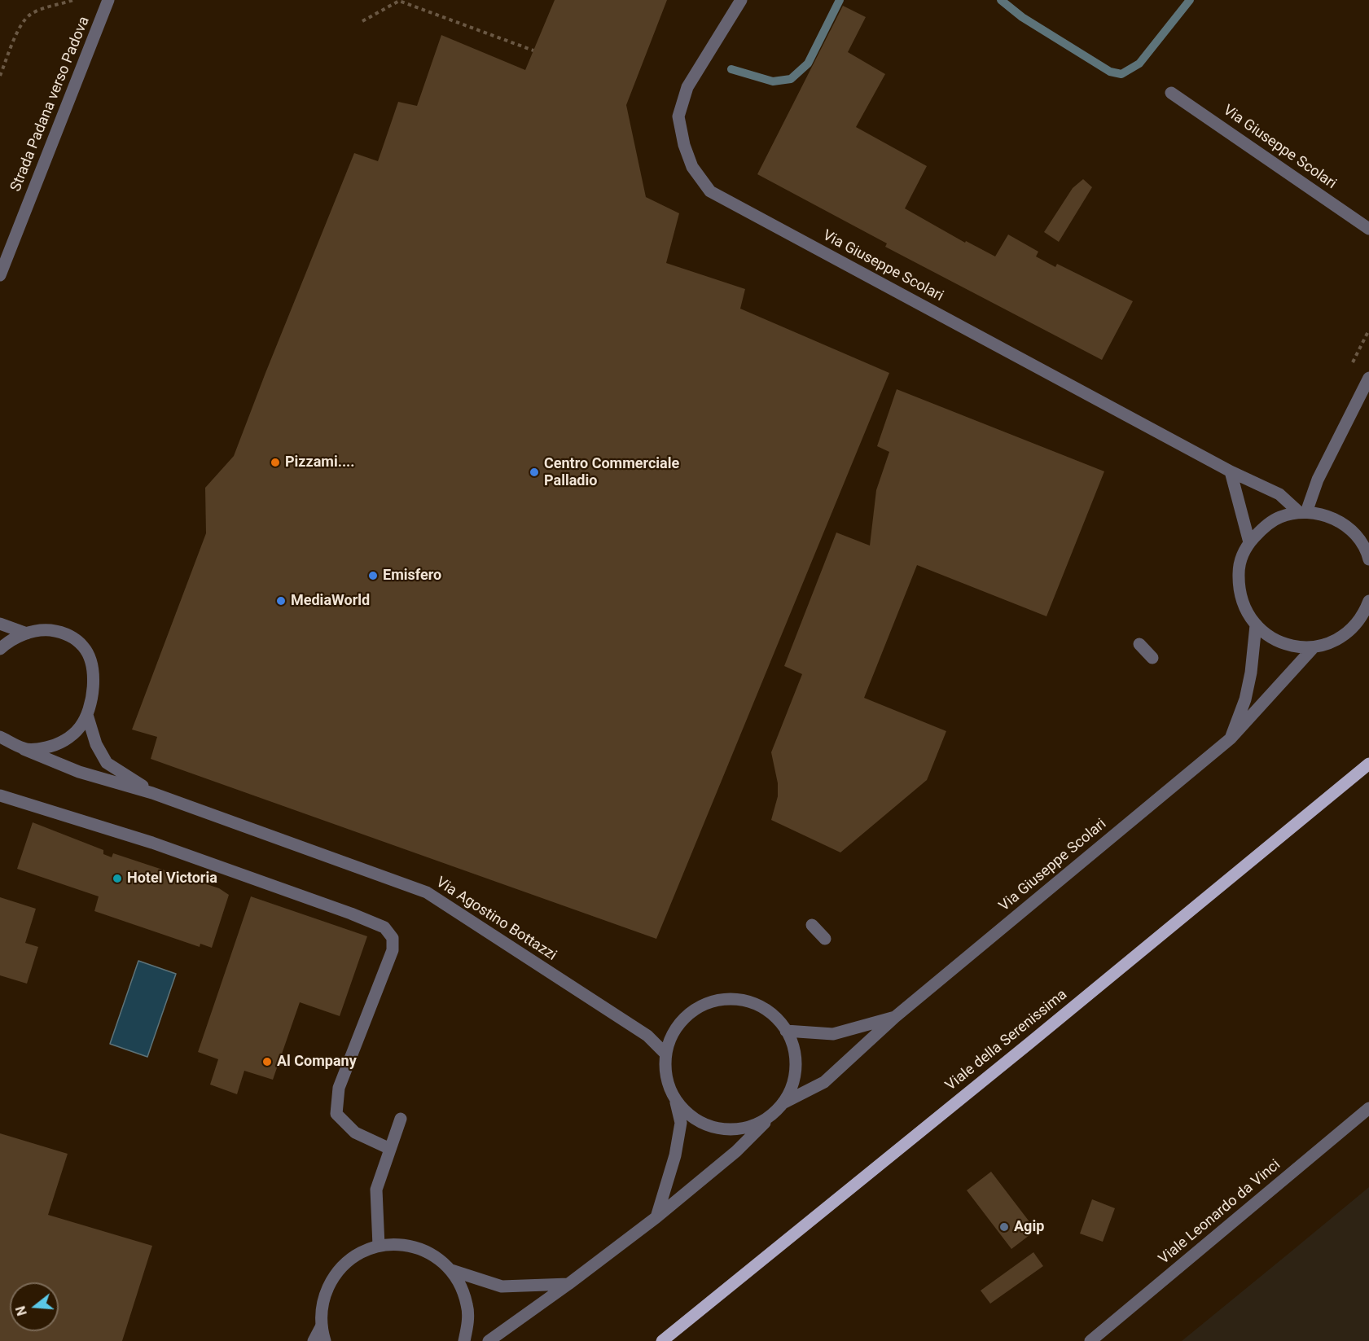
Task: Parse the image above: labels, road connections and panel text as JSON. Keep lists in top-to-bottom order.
{
  "streets": {
    "main road": ["Viale della Serenissima"],
    "street": [
      "Strada Padana verso Padova",
      "Via Giuseppe Scolari",
      "Via Agostino Bottazzi",
      "Viale Leonardo da Vinci"
    ]
  },
  "crossings": [
    ["Via Giuseppe Scolari", "Via Agostino Bottazzi"]
  ],
  "places": [
    "Pizzami....",
    "Centro Commerciale Palladio",
    "Emisfero",
    "MediaWorld",
    "Hotel Victoria",
    "Al Company",
    "Agip"
  ],
  "north": "left"
}
